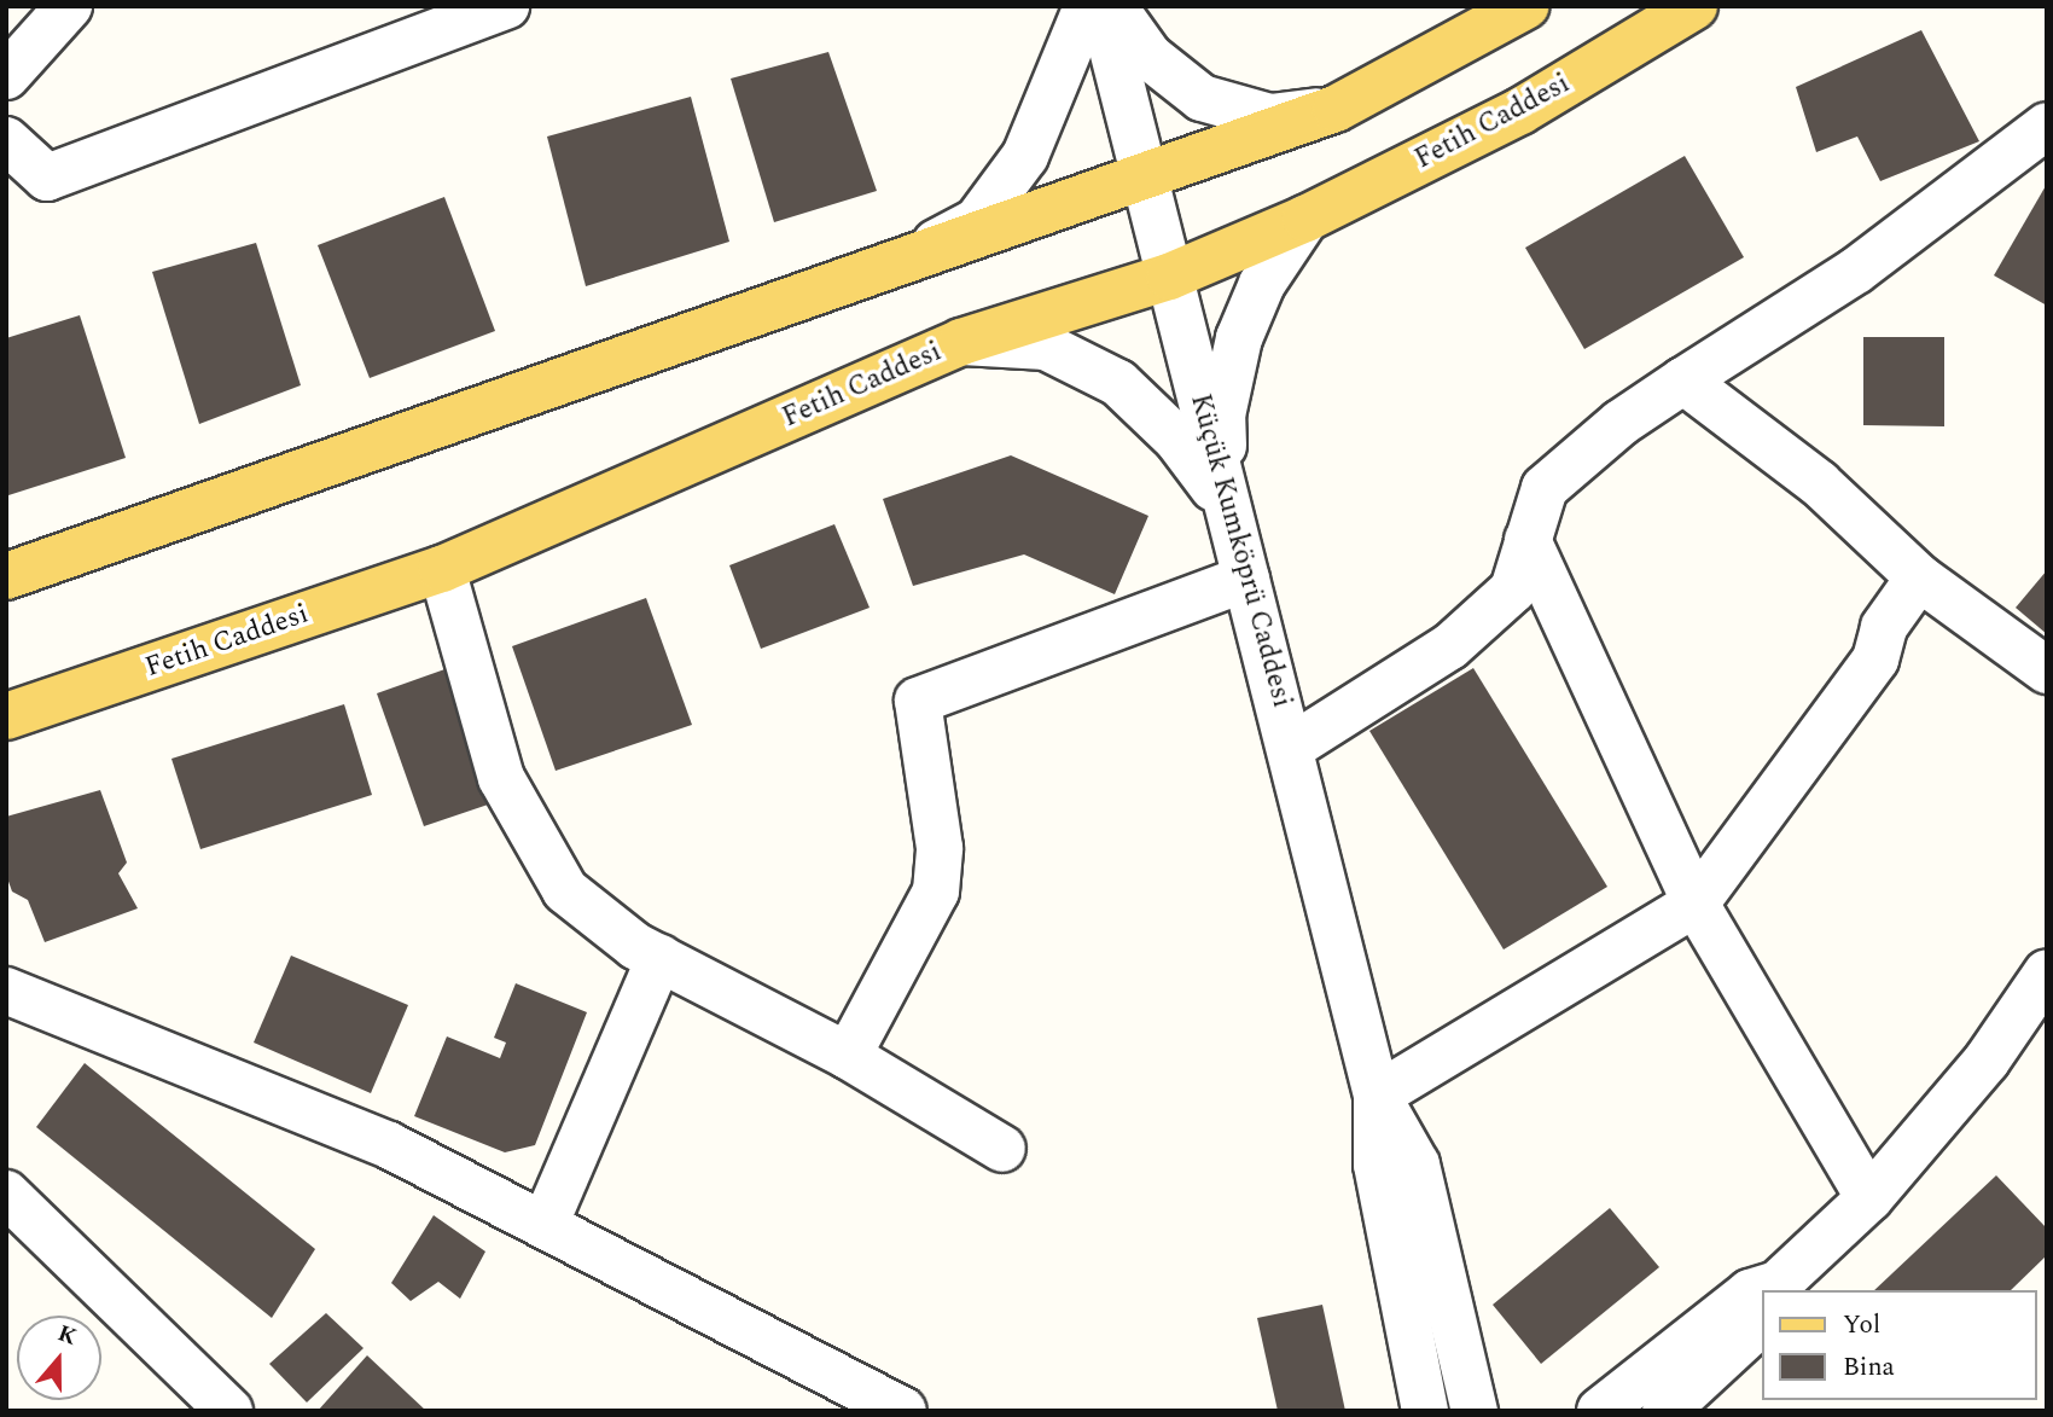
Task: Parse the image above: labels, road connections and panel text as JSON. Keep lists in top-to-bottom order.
{
  "streets": {
    "main road": ["Fetih Caddesi"],
    "street": ["Küçük Kumköprü Caddesi"]
  },
  "crossings": [
    ["Fetih Caddesi", "Küçük Kumköprü Caddesi"]
  ],
  "legend": ["Yol", "Bina"],
  "north": "top"
}
